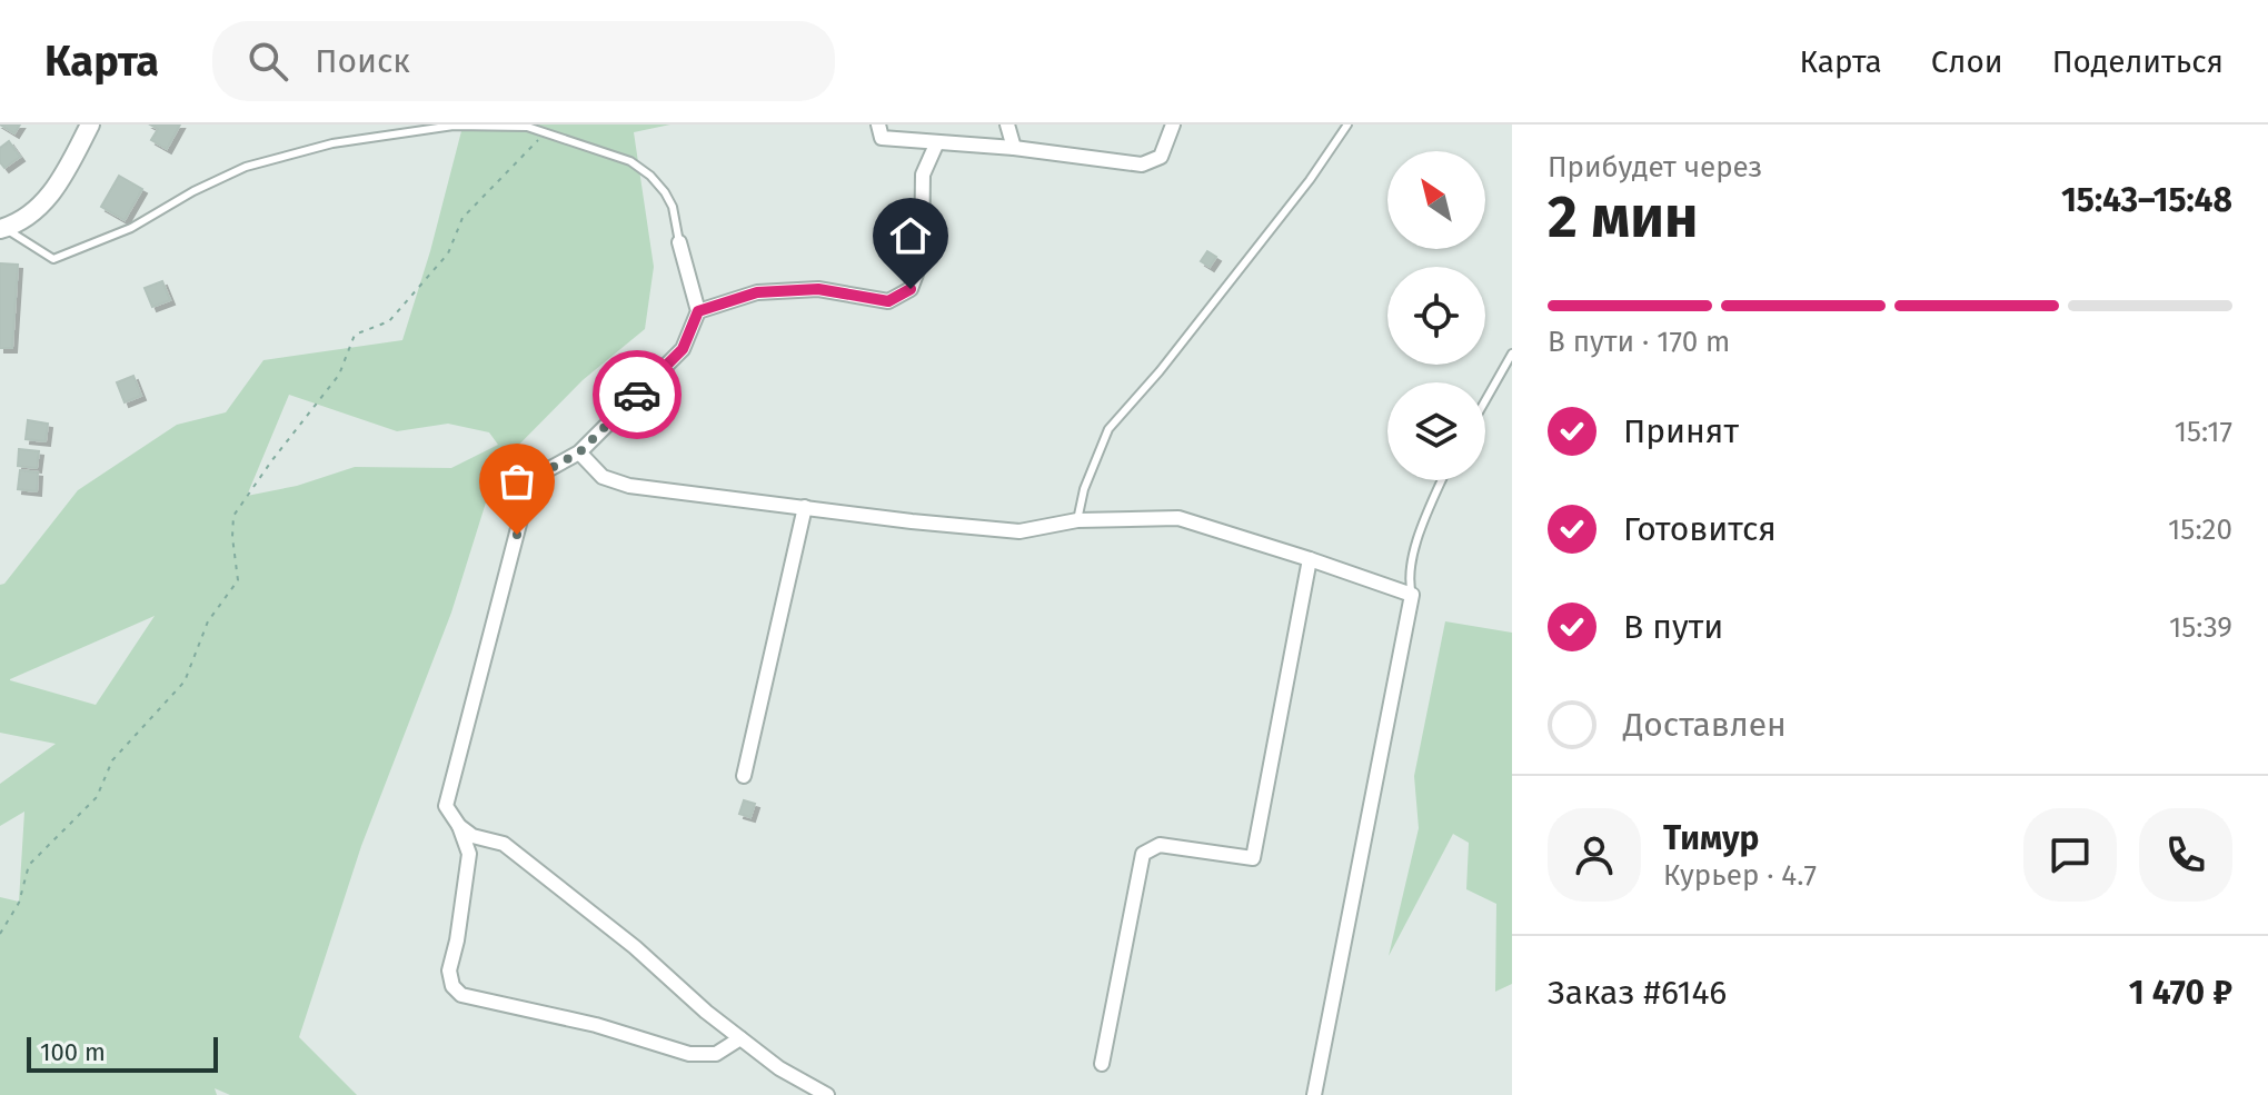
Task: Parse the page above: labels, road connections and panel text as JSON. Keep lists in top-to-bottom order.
{
  "scale_bar": "100 m",
  "north": "top left",
  "page": {
    "header": "Карта",
    "search": "Поиск",
    "nav": ["Карта", "Слои", "Поделиться"],
    "heading": ["2 мин", "Прибудет через", "15:43–15:48"],
    "panel": [
      "Тимур",
      "Курьер · 4.7",
      "Заказ #6146",
      "1 470 ₽"
    ],
    "bar": "В пути · 170 m",
    "list": [
      ["Принят", "15:17"],
      ["Готовится", "15:20"],
      ["В пути", "15:39"],
      "Доставлен"
    ],
    "scale": "100 m"
  }
}
